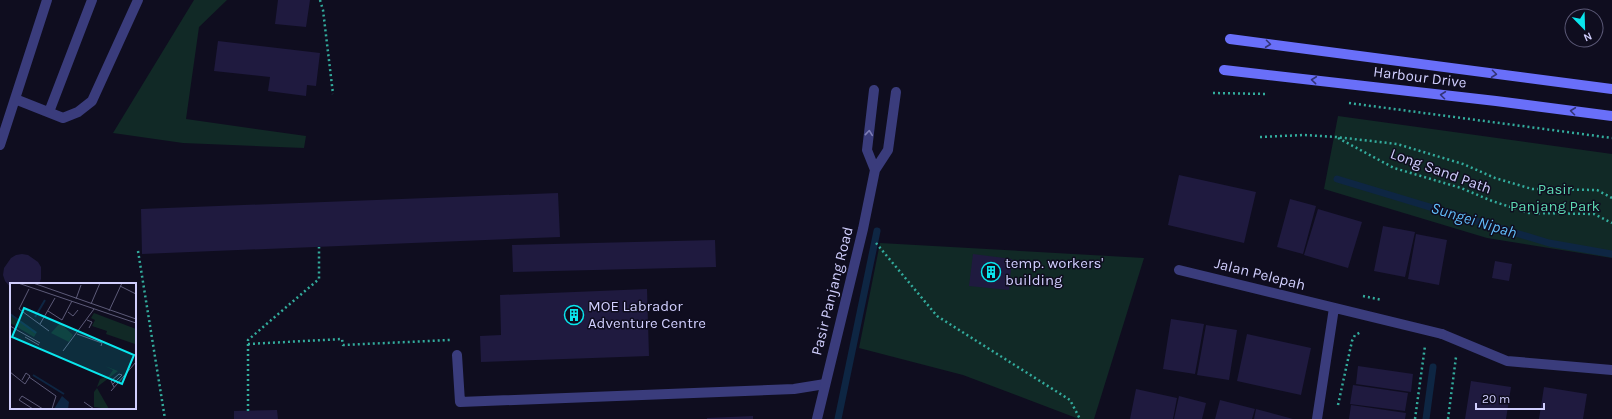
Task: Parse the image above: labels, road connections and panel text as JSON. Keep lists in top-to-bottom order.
{
  "streets": {
    "street": ["Harbour Drive", "Jalan Pelepah", "Pasir Panjang Road"],
    "path": ["Long Sand Path"]
  },
  "water": ["Sungei Nipah"],
  "parks": ["Pasir Panjang Park"],
  "places": {
    "building": ["temp. workers' building", "MOE Labrador Adventure Centre"]
  },
  "scale_bar": "20 m",
  "north": "bottom right"
}
